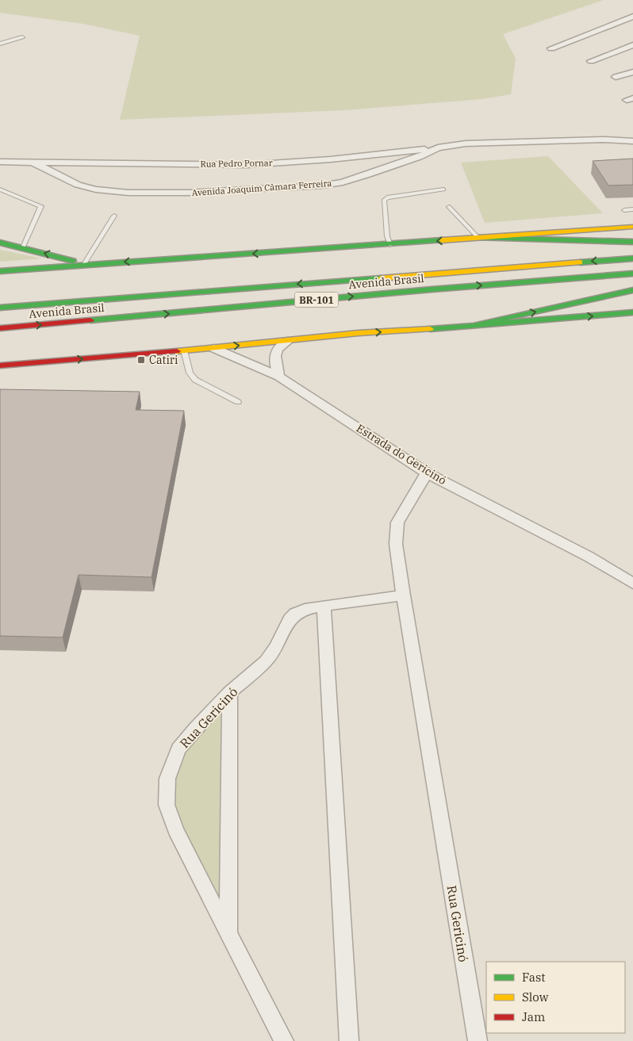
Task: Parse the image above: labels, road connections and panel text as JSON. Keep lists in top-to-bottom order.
{
  "streets": {
    "main road": ["Avenida Brasil", "BR-101"],
    "street": [
      "Rua Pedro Pornar",
      "Avenida Joaquim Câmara Ferreira",
      "Estrada do Gericinó",
      "Rua Gericinó"
    ]
  },
  "crossings": [
    ["Rua Pedro Pornar", "Avenida Joaquim Câmara Ferreira"],
    ["Estrada do Gericinó", "Rua Gericinó"]
  ],
  "places": {
    "transit": ["Catiri"]
  },
  "legend": ["Fast", "Slow", "Jam"]
}
